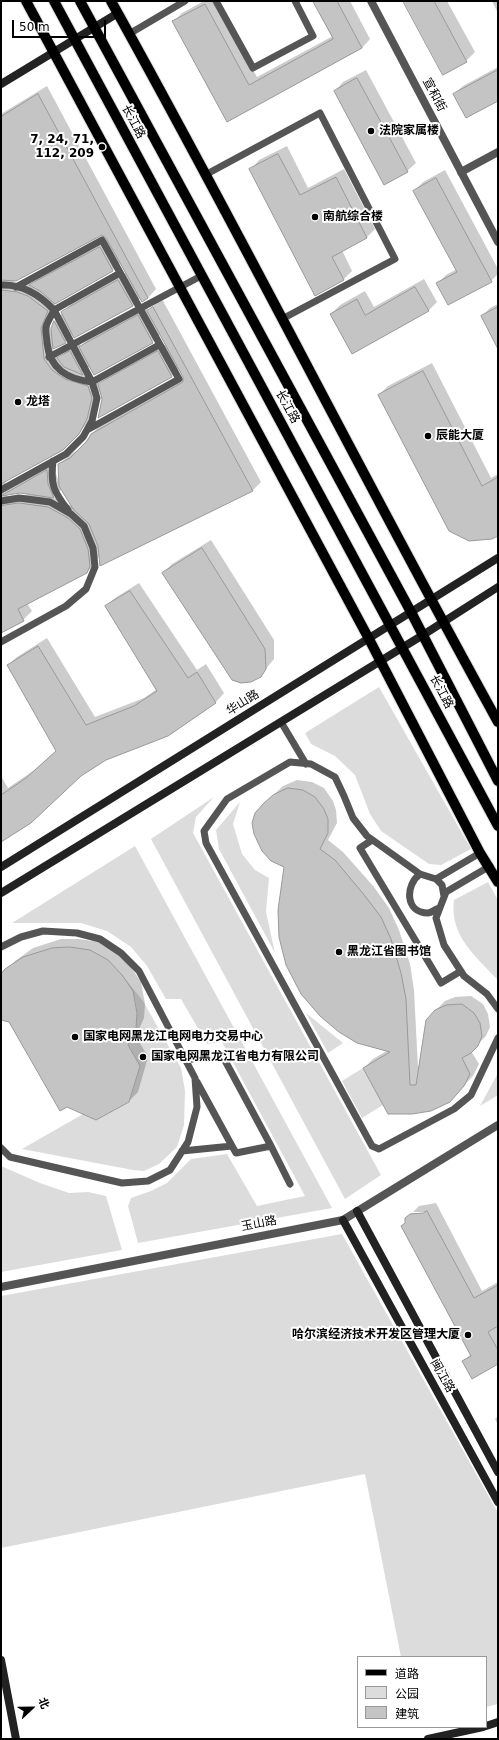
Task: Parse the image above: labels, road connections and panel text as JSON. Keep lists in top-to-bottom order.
{
  "streets": {
    "main road": ["长江路", "华山路", "闽江路"],
    "street": ["宣和街", "玉山路"]
  },
  "crossings": [
    ["长江路", "华山路"],
    ["玉山路", "闽江路"]
  ],
  "places": [
    "法院家属楼",
    "7, 24, 71, 112, 209",
    "南航综合楼",
    "龙塔",
    "辰能大厦",
    "黑龙江省图书馆",
    "国家电网黑龙江电网电力交易中心",
    "国家电网黑龙江省电力有限公司",
    "哈尔滨经济技术开发区管理大厦"
  ],
  "legend": ["道路", "公园", "建筑"],
  "scale_bar": "50 m",
  "north": "right"
}
